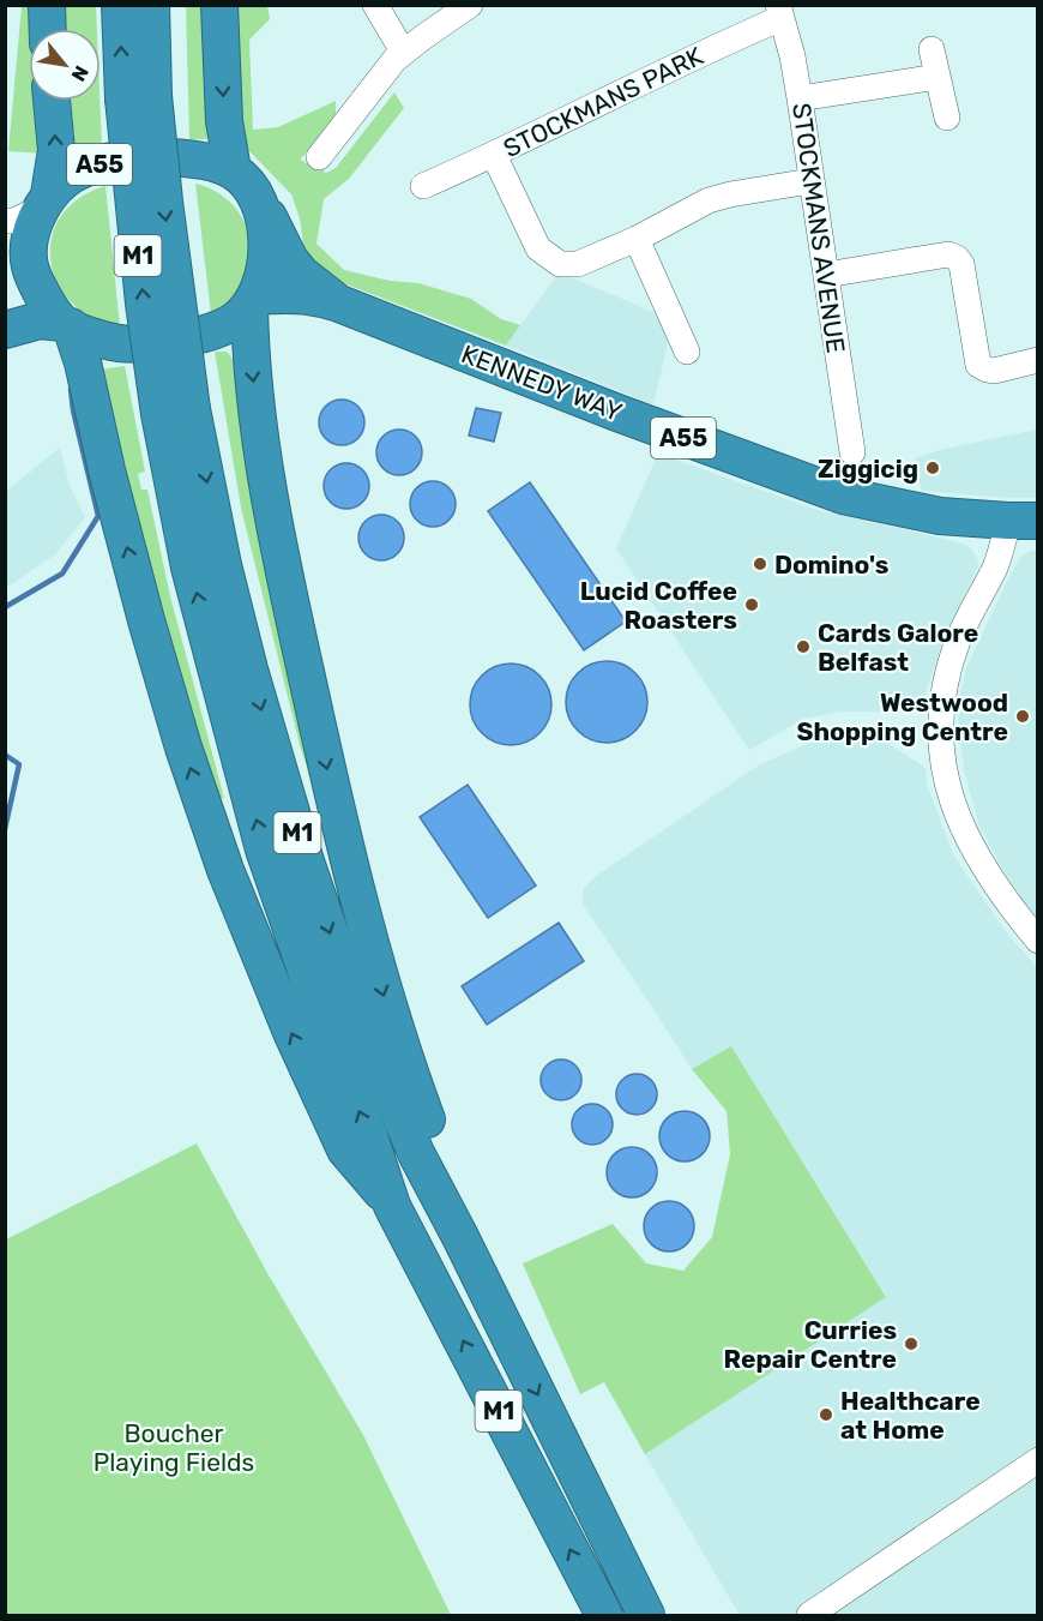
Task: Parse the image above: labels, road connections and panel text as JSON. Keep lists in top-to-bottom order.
{
  "streets": {
    "highway": ["A55", "M1", "KENNEDY WAY"],
    "street": ["STOCKMANS PARK", "STOCKMANS AVENUE"]
  },
  "crossings": [
    ["STOCKMANS PARK", "STOCKMANS AVENUE"],
    ["A55", "M1"],
    ["A55", "KENNEDY WAY"],
    ["M1", "KENNEDY WAY"]
  ],
  "parks": ["Boucher Playing Fields"],
  "places": [
    "Ziggicig",
    "Domino's",
    "Lucid Coffee Roasters",
    "Cards Galore Belfast",
    "Westwood Shopping Centre",
    "Curries Repair Centre",
    "Healthcare at Home"
  ],
  "north": "bottom right"
}
